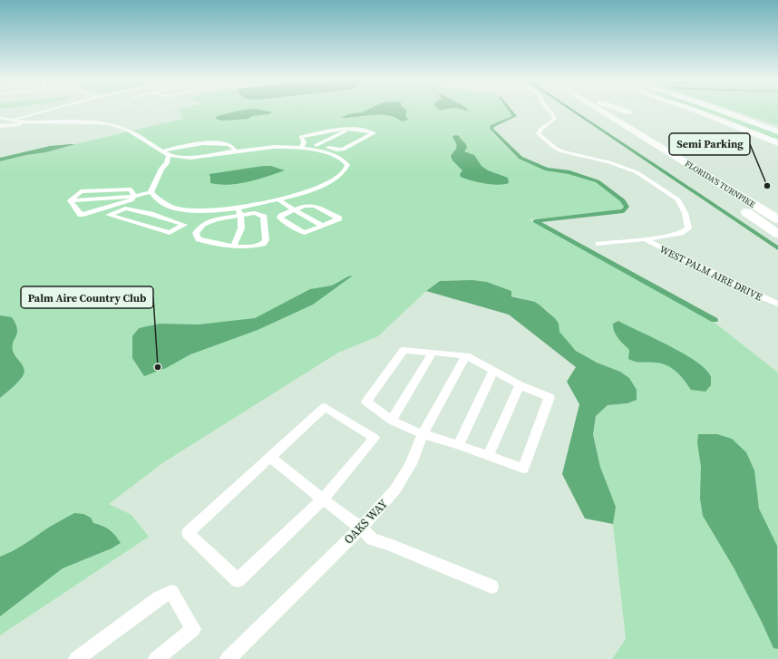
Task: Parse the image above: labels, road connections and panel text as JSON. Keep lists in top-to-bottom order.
{
  "streets": {
    "highway": ["FLORIDA'S TURNPIKE"],
    "street": ["WEST PALM AIRE DRIVE", "OAKS WAY"]
  },
  "places": ["Semi Parking", "Palm Aire Country Club"]
}
